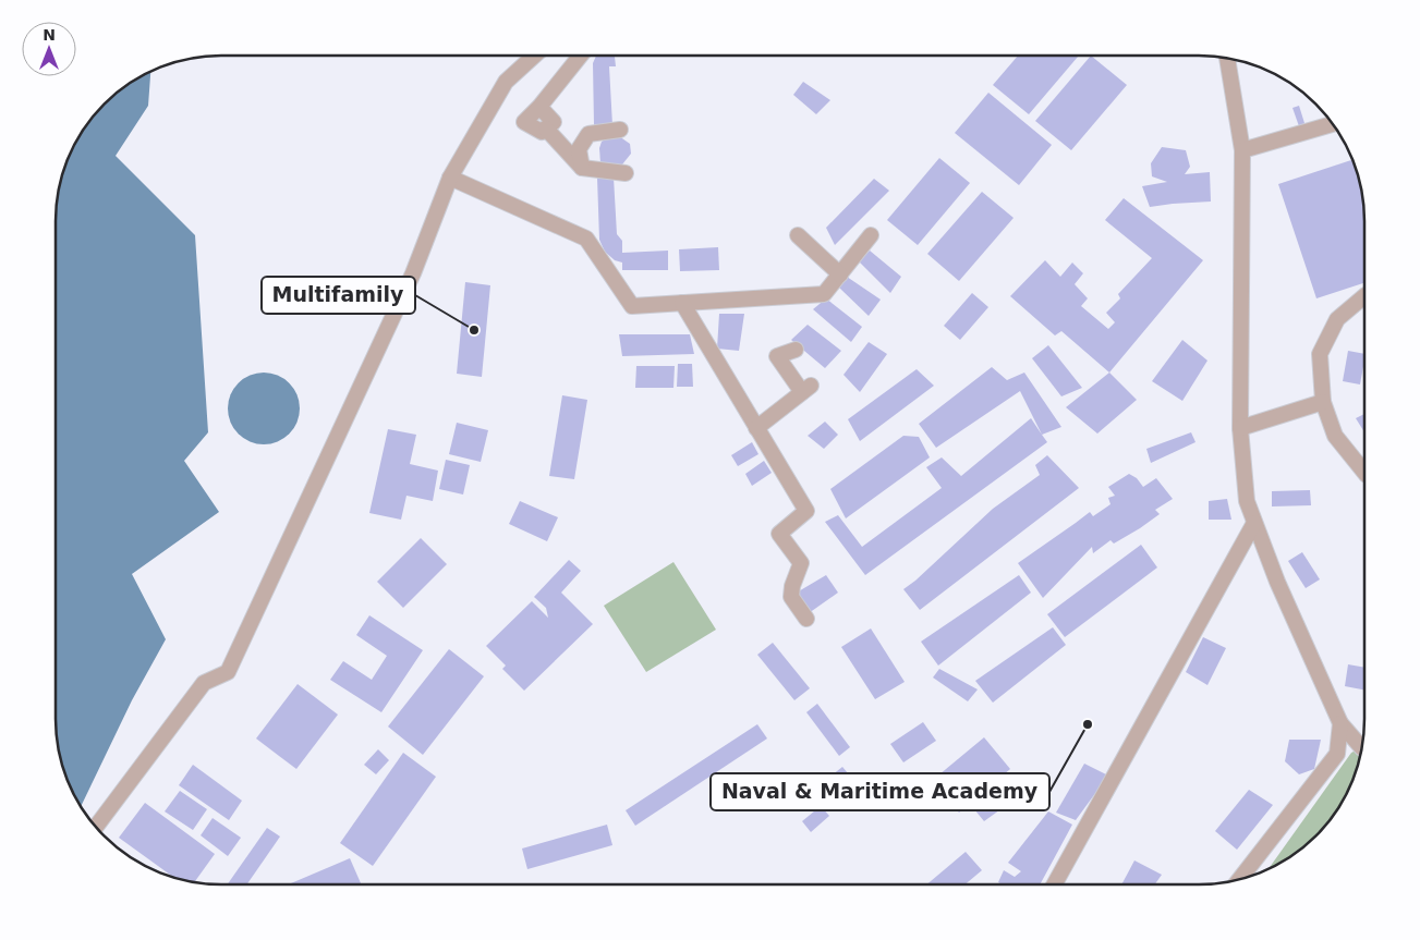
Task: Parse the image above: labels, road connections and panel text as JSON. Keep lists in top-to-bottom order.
{
  "places": ["Multifamily", "Naval & Maritime Academy"],
  "north": "top"
}
